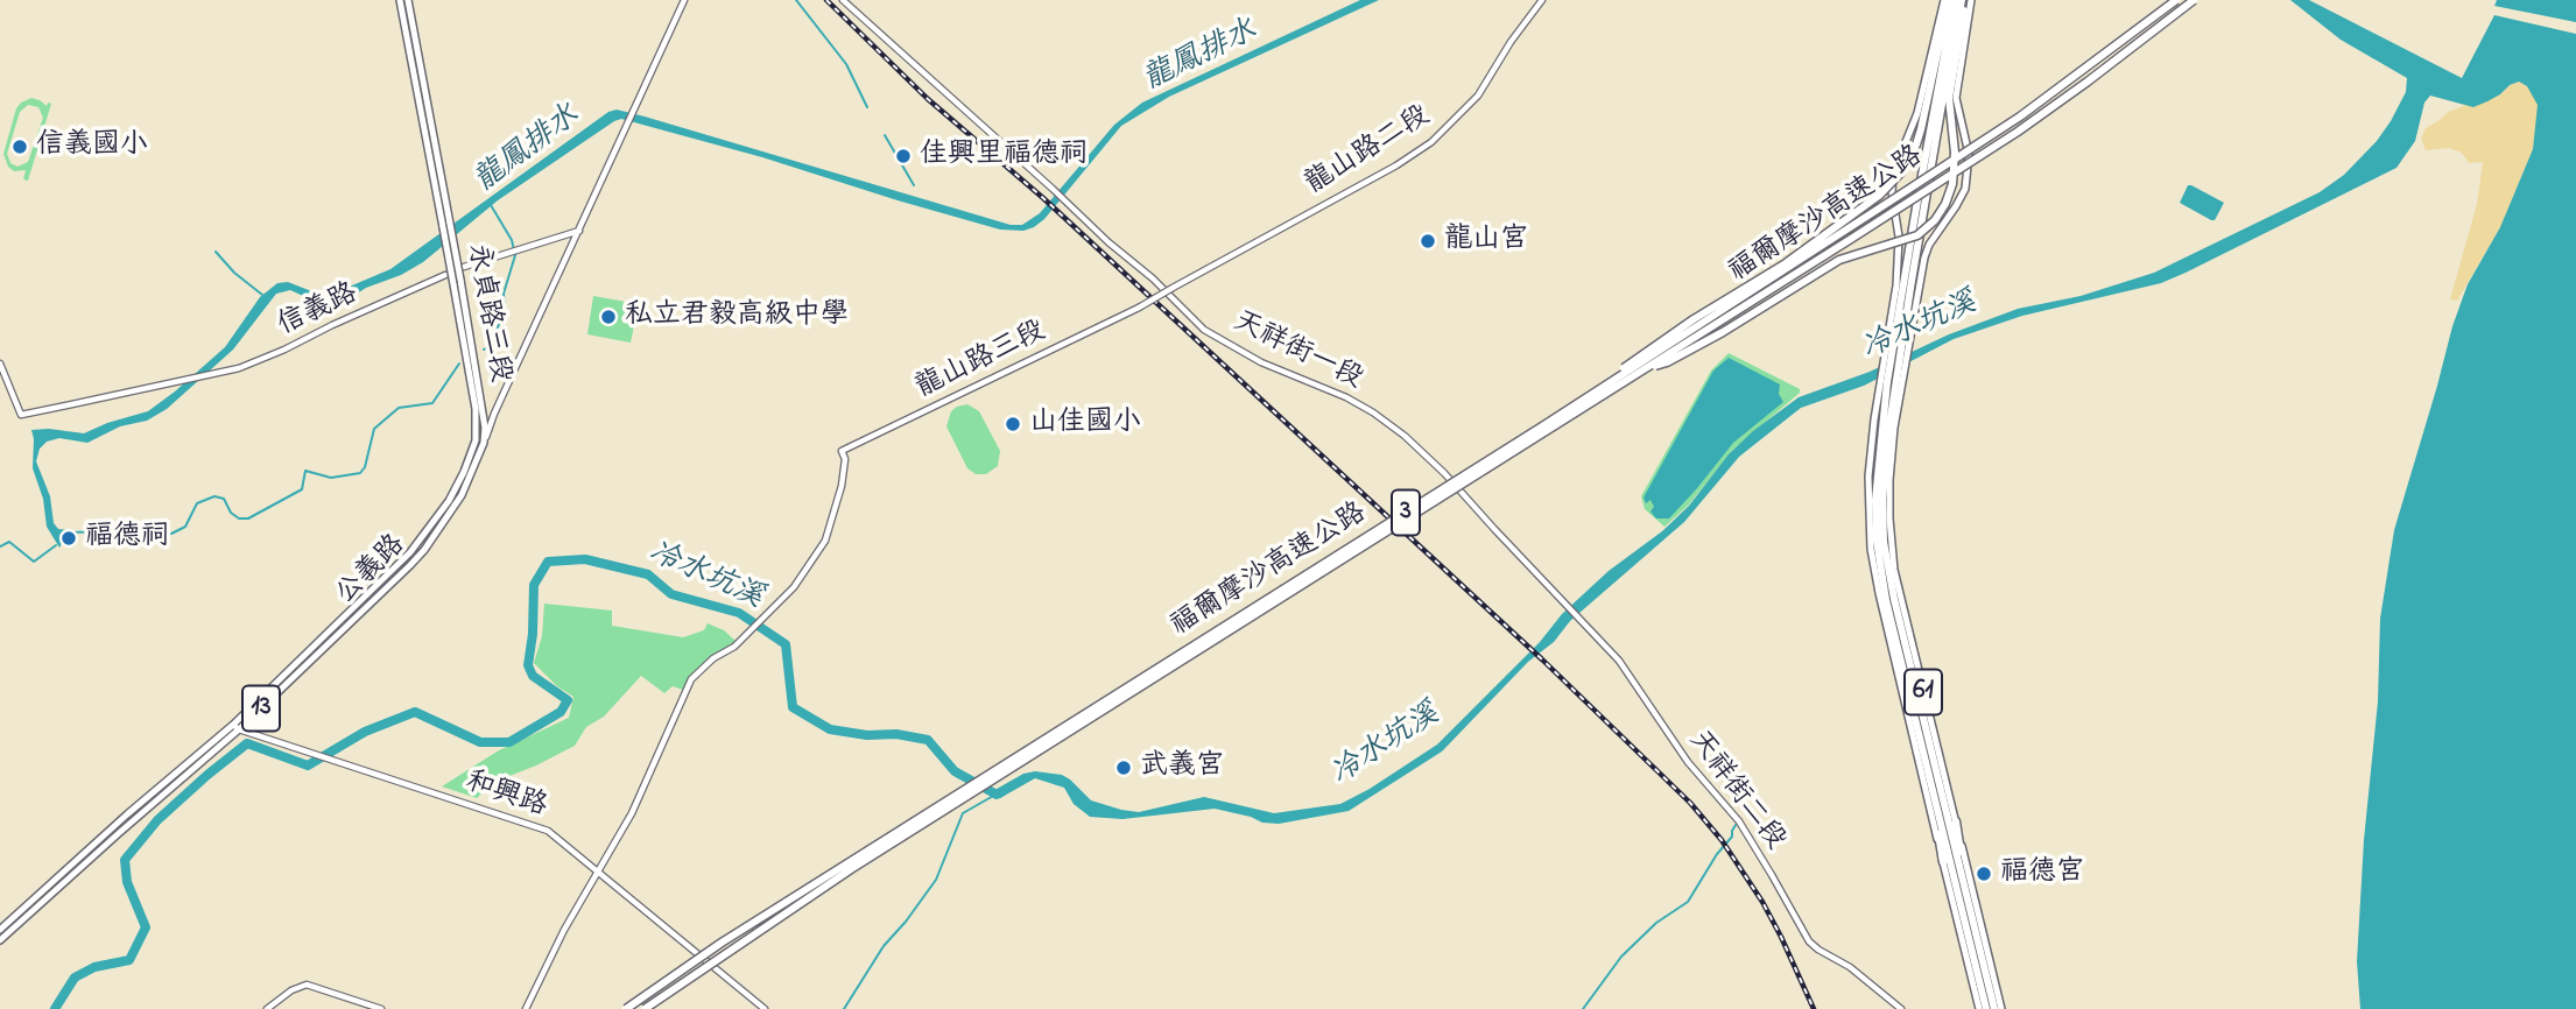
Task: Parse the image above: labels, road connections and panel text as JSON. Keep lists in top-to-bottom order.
{
  "streets": {
    "highway": ["福爾摩沙高速公路", "3", "61"],
    "main road": ["永貞路三段", "公義路", "13"],
    "street": [
      "龍山路二段",
      "信義路",
      "天祥街一段",
      "龍山路三段",
      "天祥街二段",
      "和興路"
    ]
  },
  "crossings": [
    ["龍山路二段", "龍山路三段"],
    ["永貞路三段", "公義路"],
    ["天祥街一段", "天祥街二段"],
    ["龍山路三段", "和興路"],
    ["公義路", "和興路"]
  ],
  "water": ["龍鳳排水", "冷水坑溪"],
  "places": [
    "信義國小",
    "佳興里福德祠",
    "龍山宮",
    "私立君毅高級中學",
    "山佳國小",
    "福德祠",
    "武義宮",
    "福德宮"
  ]
}
